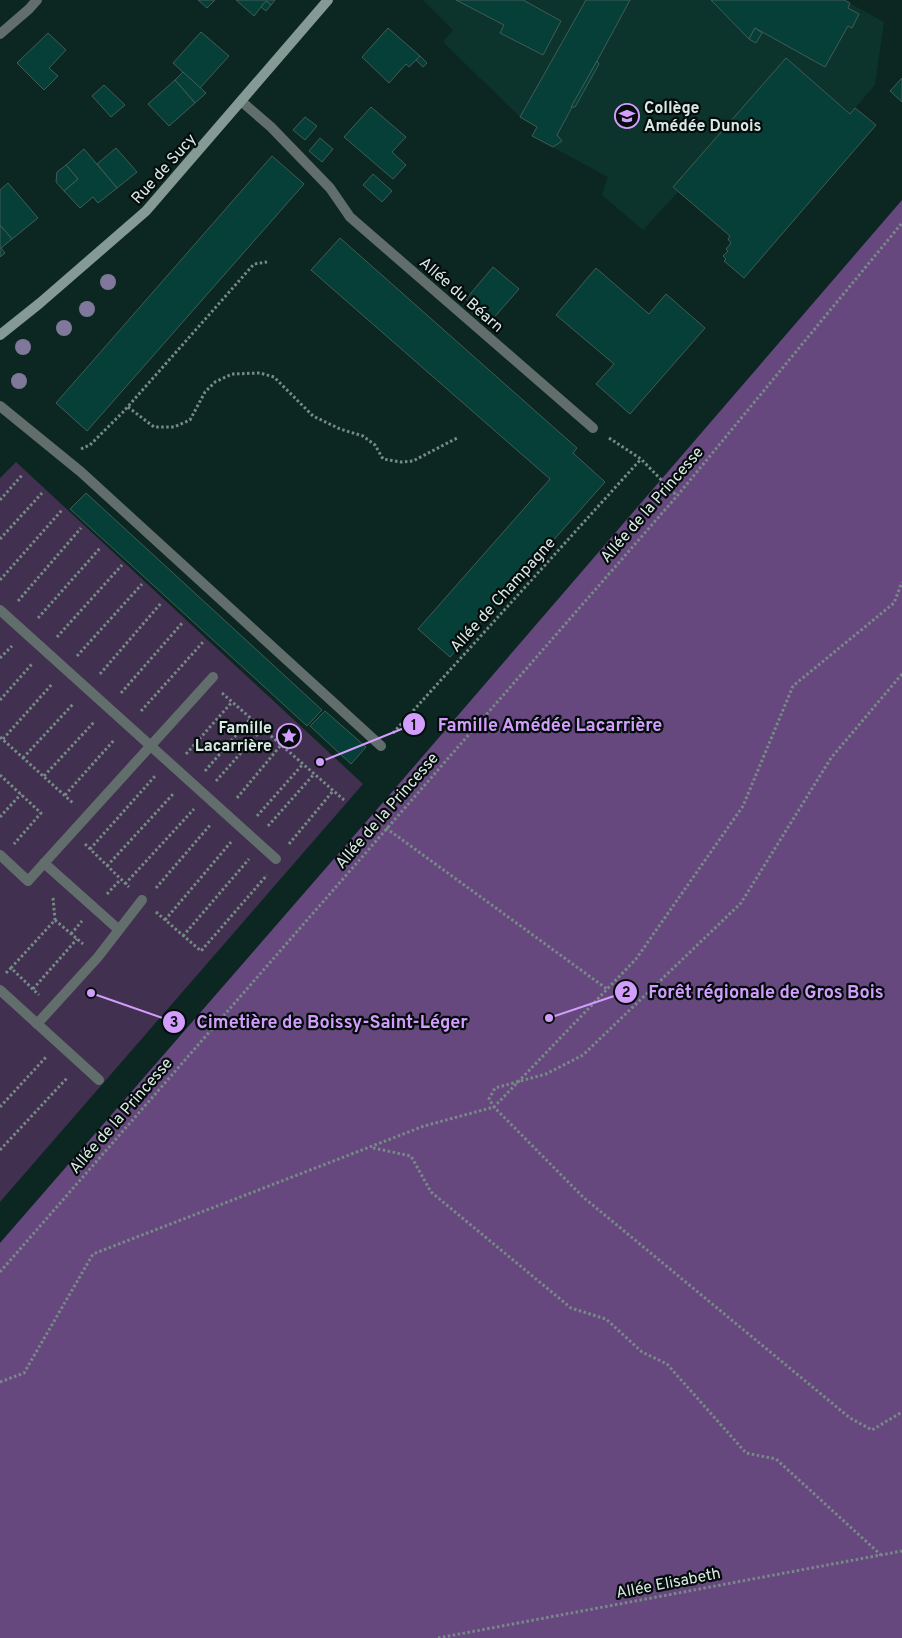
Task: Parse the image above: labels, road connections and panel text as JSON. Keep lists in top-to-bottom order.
{
  "streets": {
    "main road": ["Rue de Sucy"],
    "street": ["Allée du Béarn"],
    "path": ["Allée de la Princesse", "Allée de Champagne", "Allée Elisabeth"]
  },
  "crossings": [
    ["Rue de Sucy", "Allée du Béarn"]
  ],
  "places": {
    "school or university": ["Collège Amédée Dunois"],
    "place": ["Famille Lacarrière"],
    "other": ["Famille Amédée Lacarrière", "Cimetière de Boissy-Saint-Léger", "Forêt régionale de Gros Bois"]
  }
}
